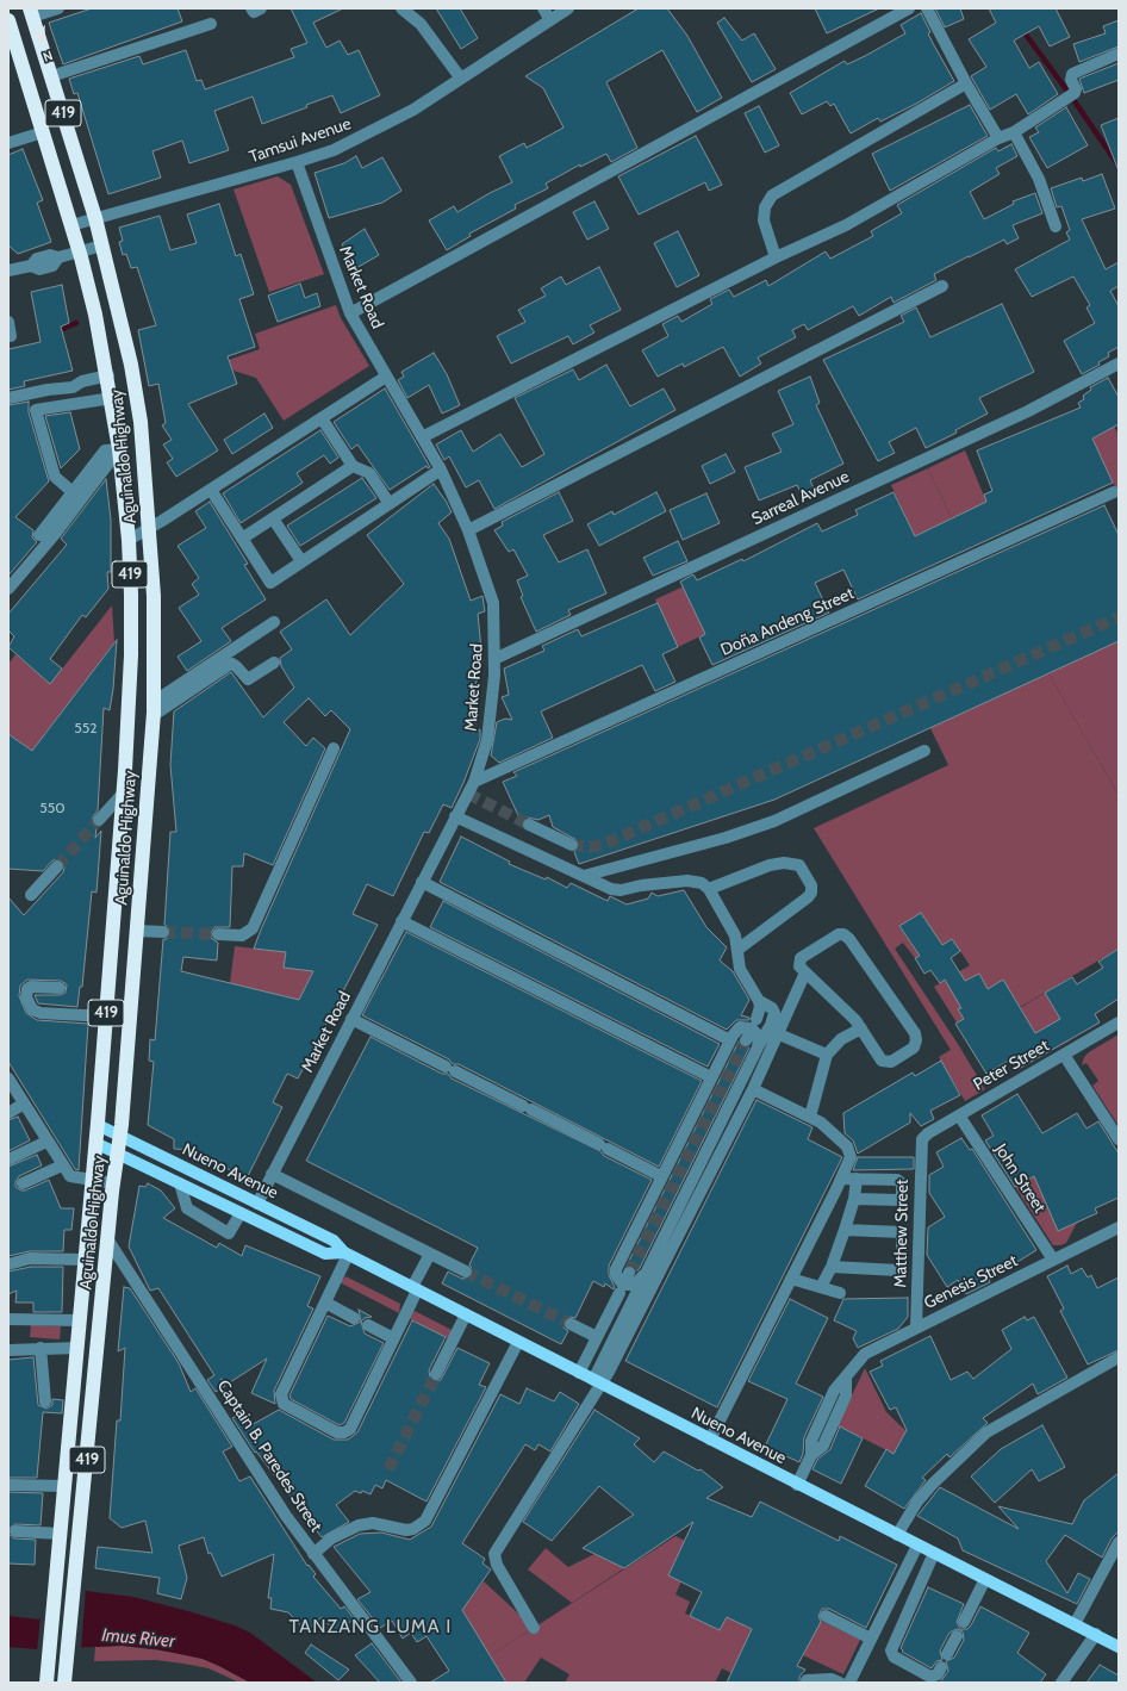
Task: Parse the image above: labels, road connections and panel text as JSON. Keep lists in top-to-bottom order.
{
  "streets": {
    "highway": ["419", "Aguinaldo Highway"],
    "main road": ["Nueno Avenue"],
    "street": [
      "Tamsui Avenue",
      "Market Road",
      "Sarreal Avenue",
      "Doña Andeng Street",
      "Peter Street",
      "John Street",
      "Matthew Street",
      "Genesis Street",
      "Captain B. Paredes Street"
    ]
  },
  "crossings": [
    ["Tamsui Avenue", "Market Road"],
    ["Tamsui Avenue", "Aguinaldo Highway"],
    ["Market Road", "Sarreal Avenue"],
    ["Market Road", "Doña Andeng Street"],
    ["Market Road", "Nueno Avenue"],
    ["Aguinaldo Highway", "Nueno Avenue"],
    ["Aguinaldo Highway", "Captain B. Paredes Street"],
    ["Peter Street", "John Street"],
    ["Peter Street", "Matthew Street"],
    ["Nueno Avenue", "Genesis Street"],
    ["John Street", "Genesis Street"],
    ["Matthew Street", "Genesis Street"]
  ],
  "districts": ["TANZANG LUMA I"],
  "water": ["Imus River"],
  "house_numbers": ["552", "550"],
  "north": "bottom"
}
